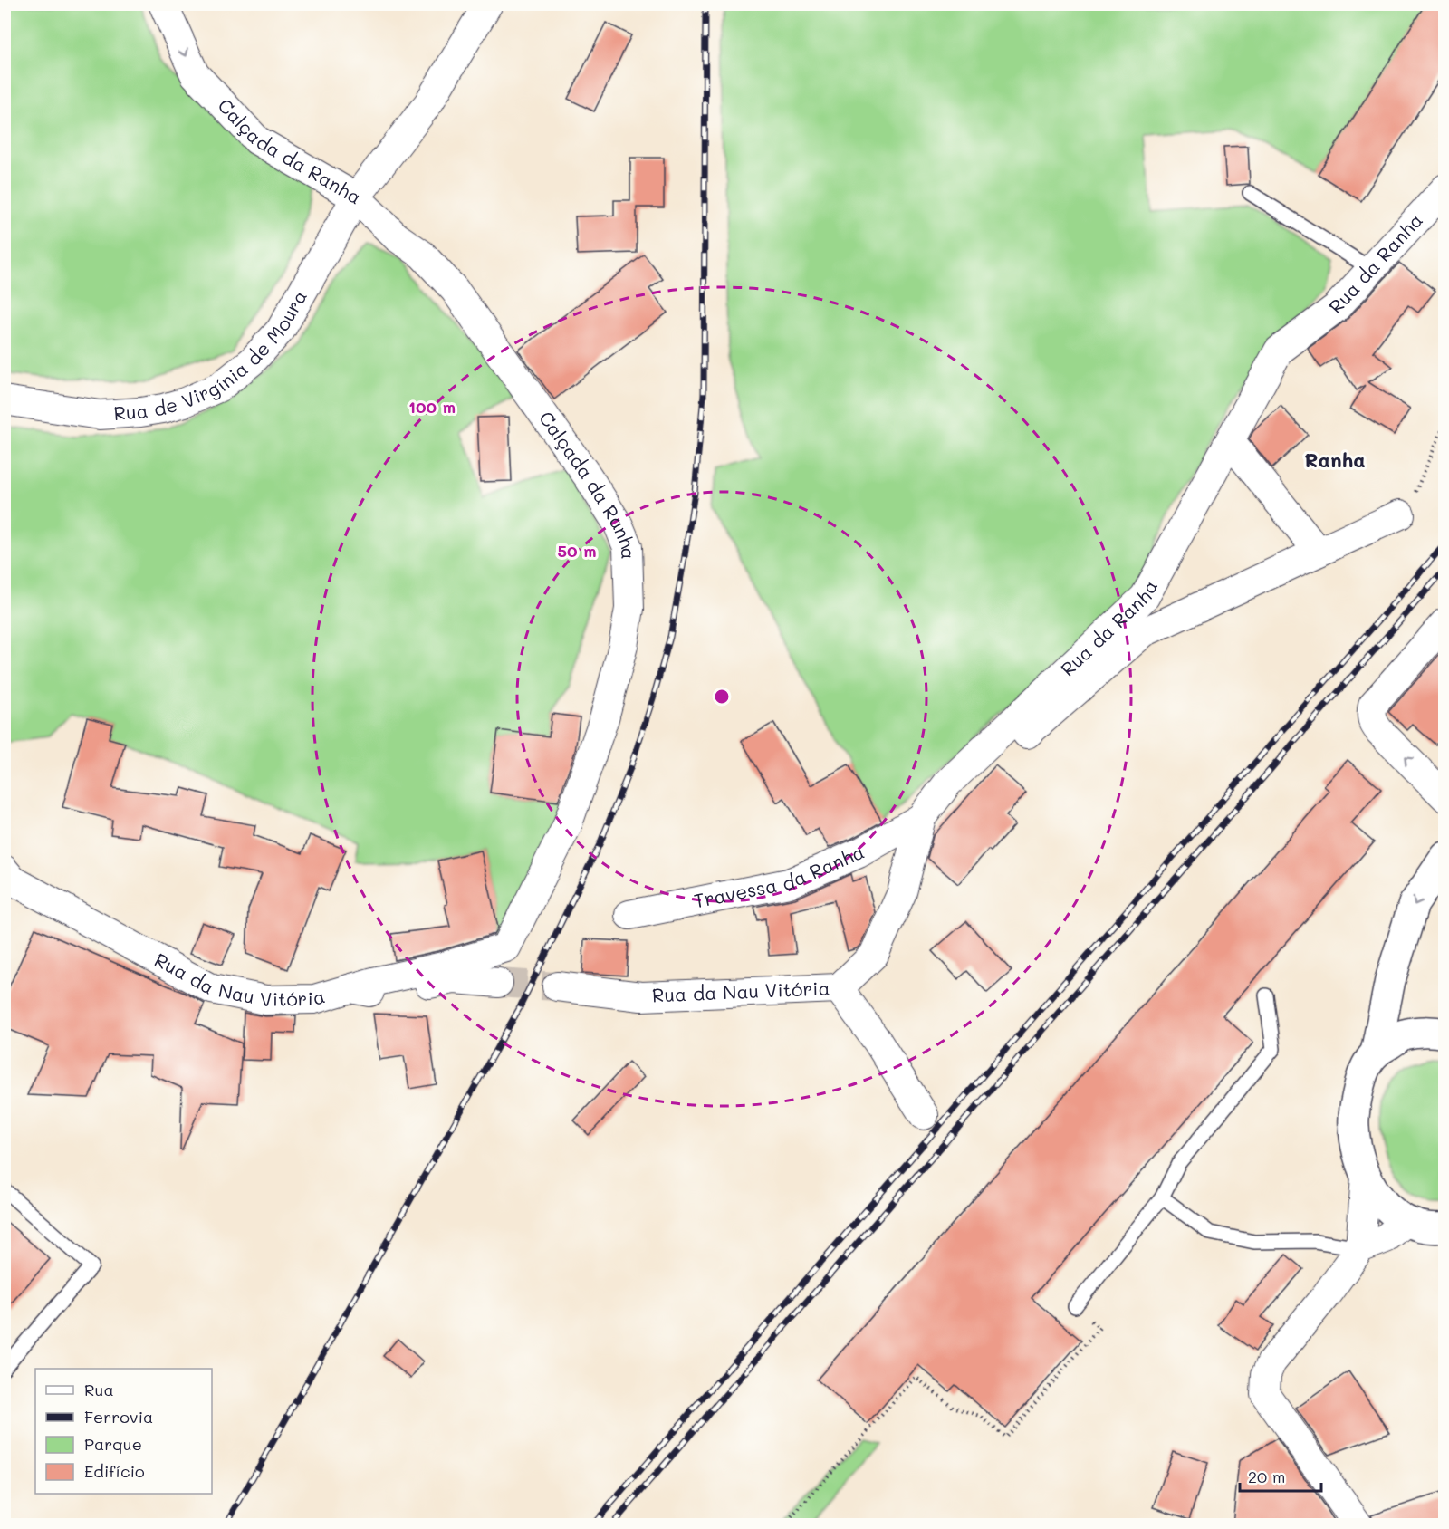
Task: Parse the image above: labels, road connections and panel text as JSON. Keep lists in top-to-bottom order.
{
  "streets": {
    "street": [
      "Calçada da Ranha",
      "Rua da Ranha",
      "Rua de Virgínia de Moura",
      "Travessa da Ranha",
      "Rua da Nau Vitória"
    ]
  },
  "crossings": [
    ["Calçada da Ranha", "Rua de Virgínia de Moura"],
    ["Calçada da Ranha", "Rua da Nau Vitória"],
    ["Rua da Ranha", "Travessa da Ranha"],
    ["Rua da Ranha", "Rua da Nau Vitória"]
  ],
  "districts": ["Ranha"],
  "legend": [
    "Rua",
    "Ferrovia",
    "Parque",
    "Edifício"
  ],
  "scale_bar": "20 m",
  "rings": ["100 m", "50 m"]
}
